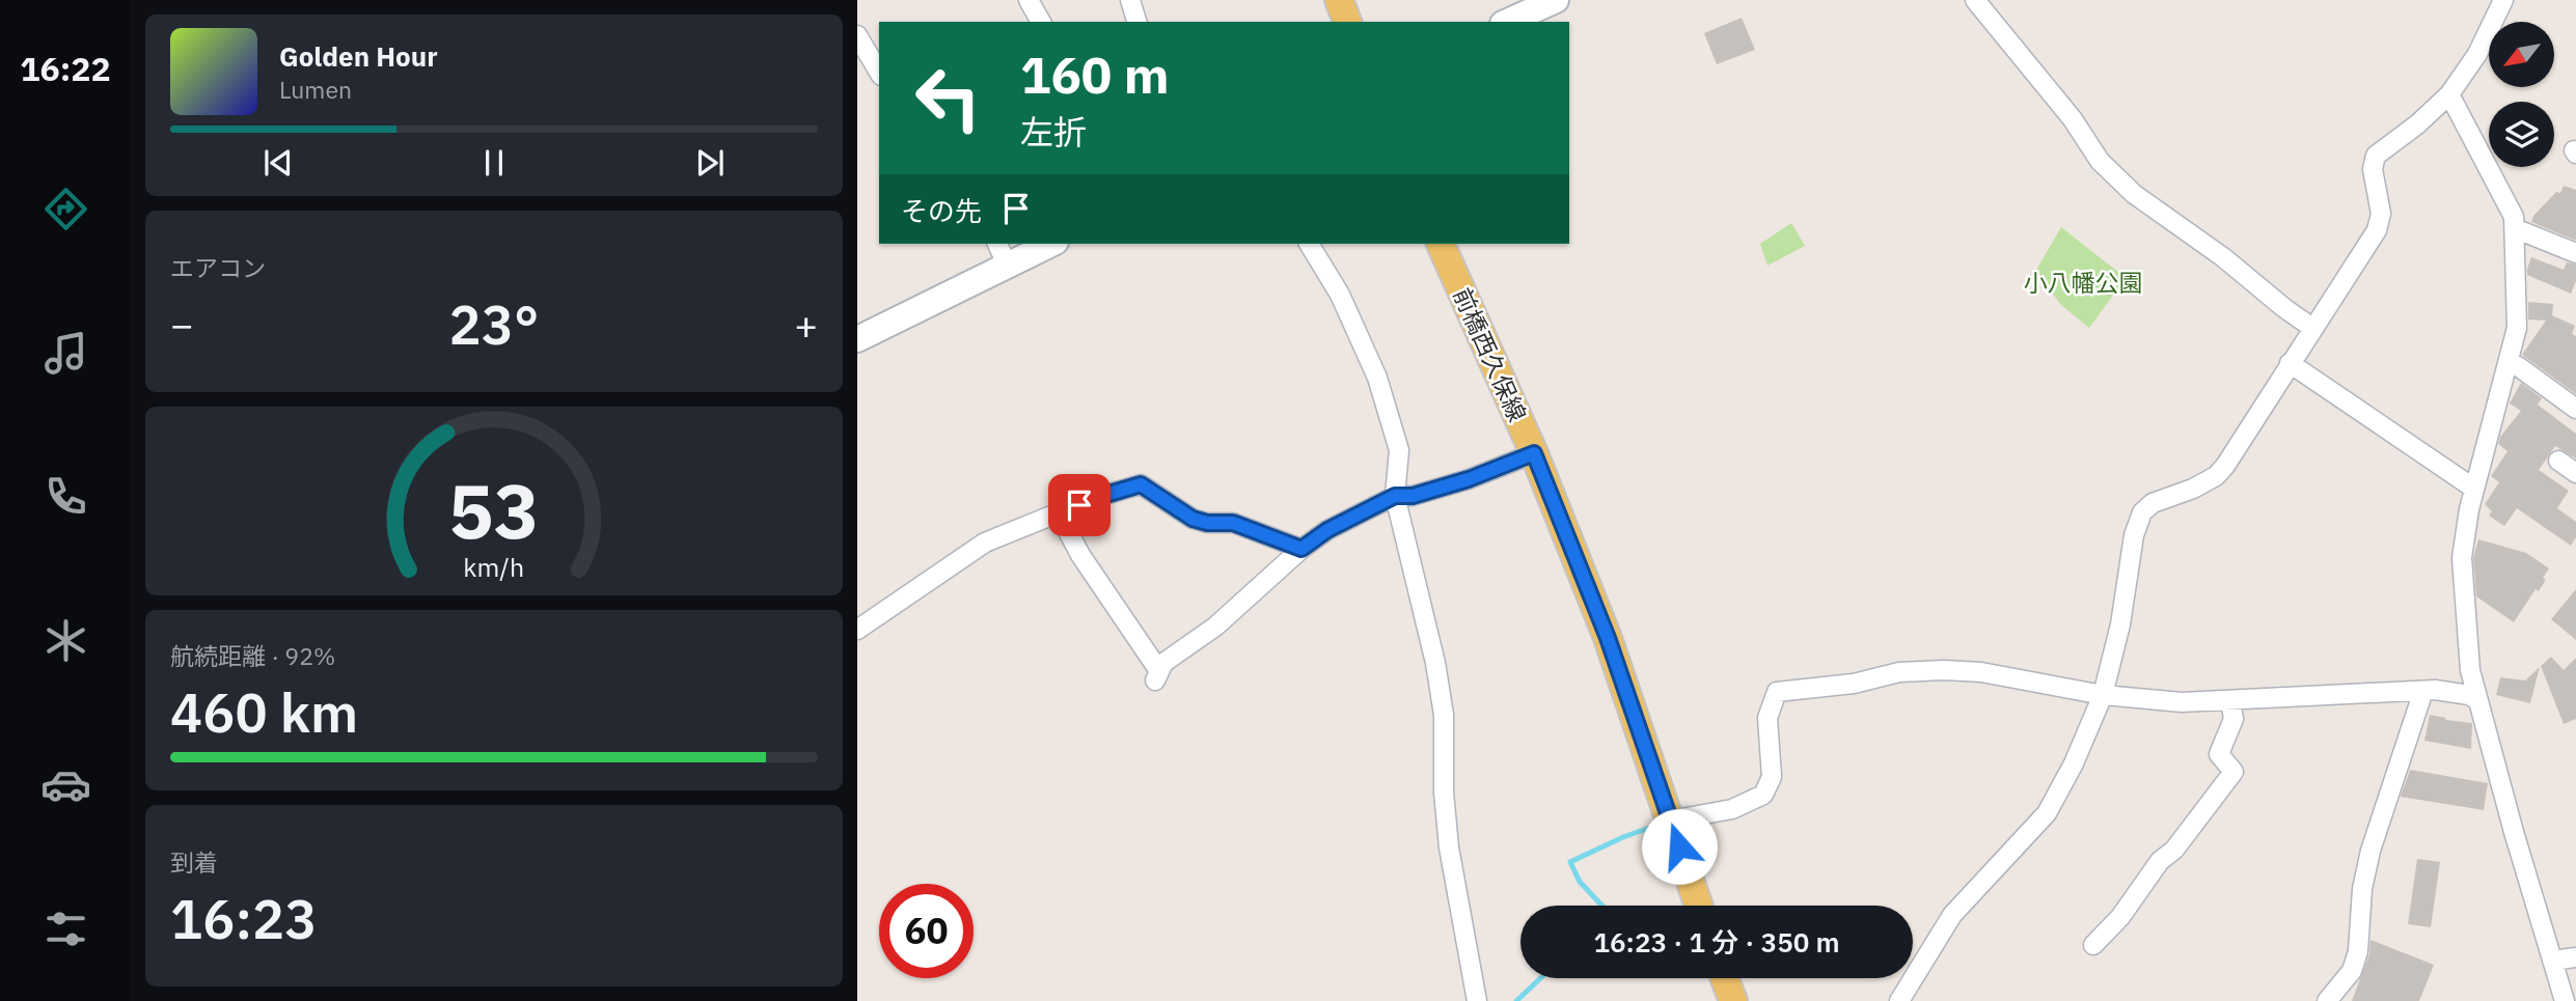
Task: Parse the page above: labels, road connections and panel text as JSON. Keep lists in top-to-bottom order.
{
  "streets": {
    "main road": ["前橋西久保線"]
  },
  "parks": ["小八幡公園"],
  "north": "bottom left",
  "page": {
    "tabs": "16:22",
    "turn": ["160 m", "左折"],
    "song": ["Golden Hour", "Lumen"],
    "then": "その先",
    "tile": [
      "エアコン",
      ["航続距離 · 92%", "460 km"],
      ["到着", "16:23"]
    ],
    "heat": ["−", "23°", "+"],
    "limit": "60",
    "trip": "16:23 · 1 分 · 350 m",
    "gauge": ["53", "km/h"]
  }
}
